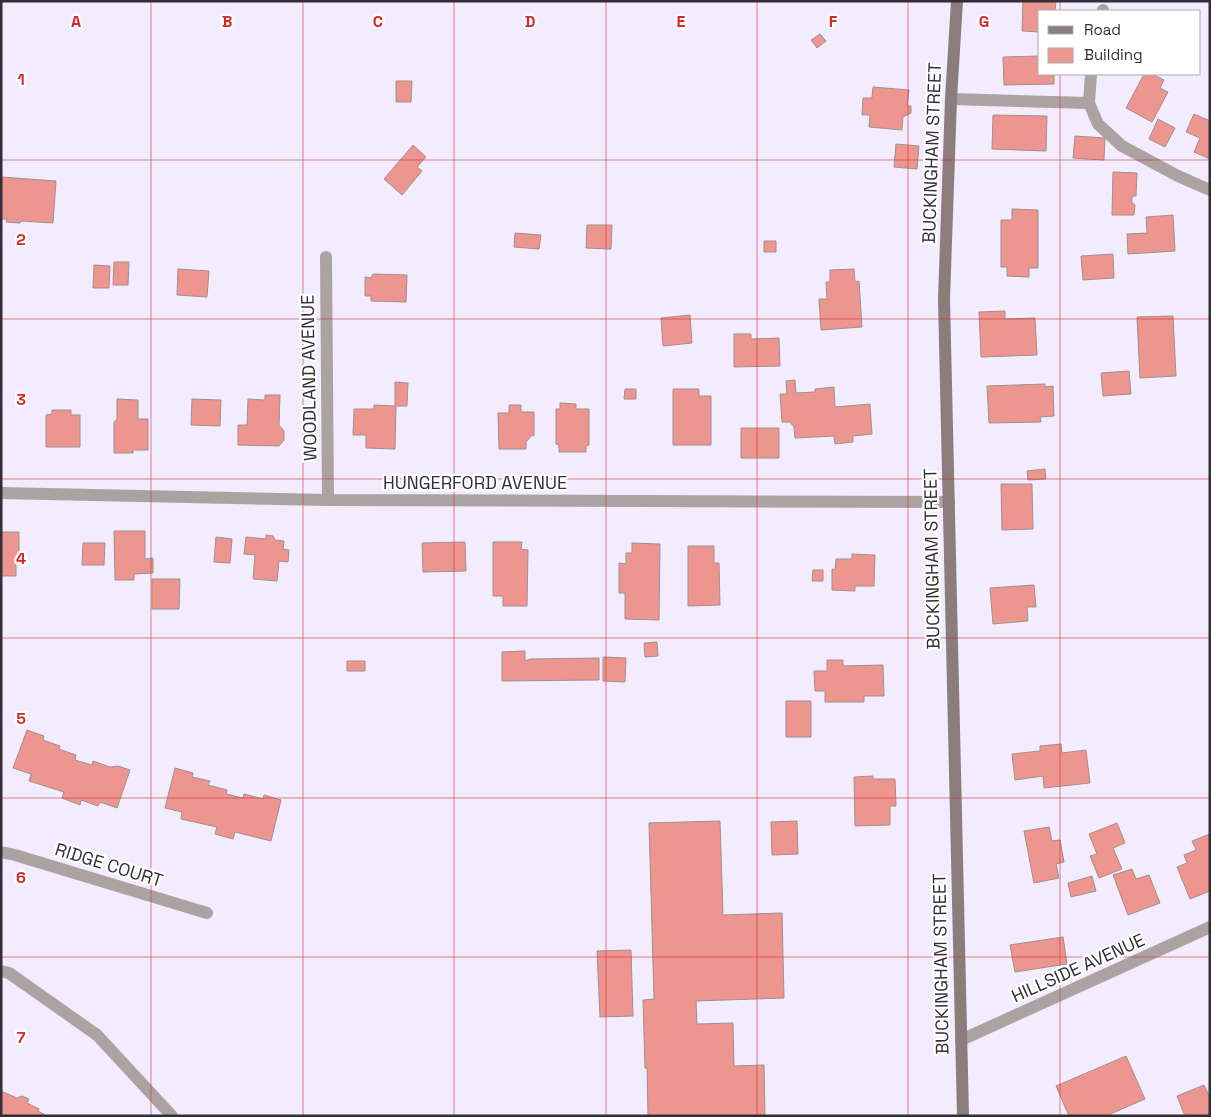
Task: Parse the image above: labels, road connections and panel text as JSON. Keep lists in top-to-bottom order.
{
  "streets": {
    "main road": ["BUCKINGHAM STREET"],
    "street": [
      "WOODLAND AVENUE",
      "HUNGERFORD AVENUE",
      "RIDGE COURT",
      "HILLSIDE AVENUE"
    ]
  },
  "crossings": [
    ["BUCKINGHAM STREET", "HUNGERFORD AVENUE"],
    ["BUCKINGHAM STREET", "HILLSIDE AVENUE"],
    ["WOODLAND AVENUE", "HUNGERFORD AVENUE"]
  ],
  "legend": ["Road", "Building"],
  "grid": {
    "columns": [
      "A",
      "B",
      "C",
      "D",
      "E",
      "F",
      "G"
    ],
    "rows": [
      "1",
      "2",
      "3",
      "4",
      "5",
      "6",
      "7"
    ]
  }
}
